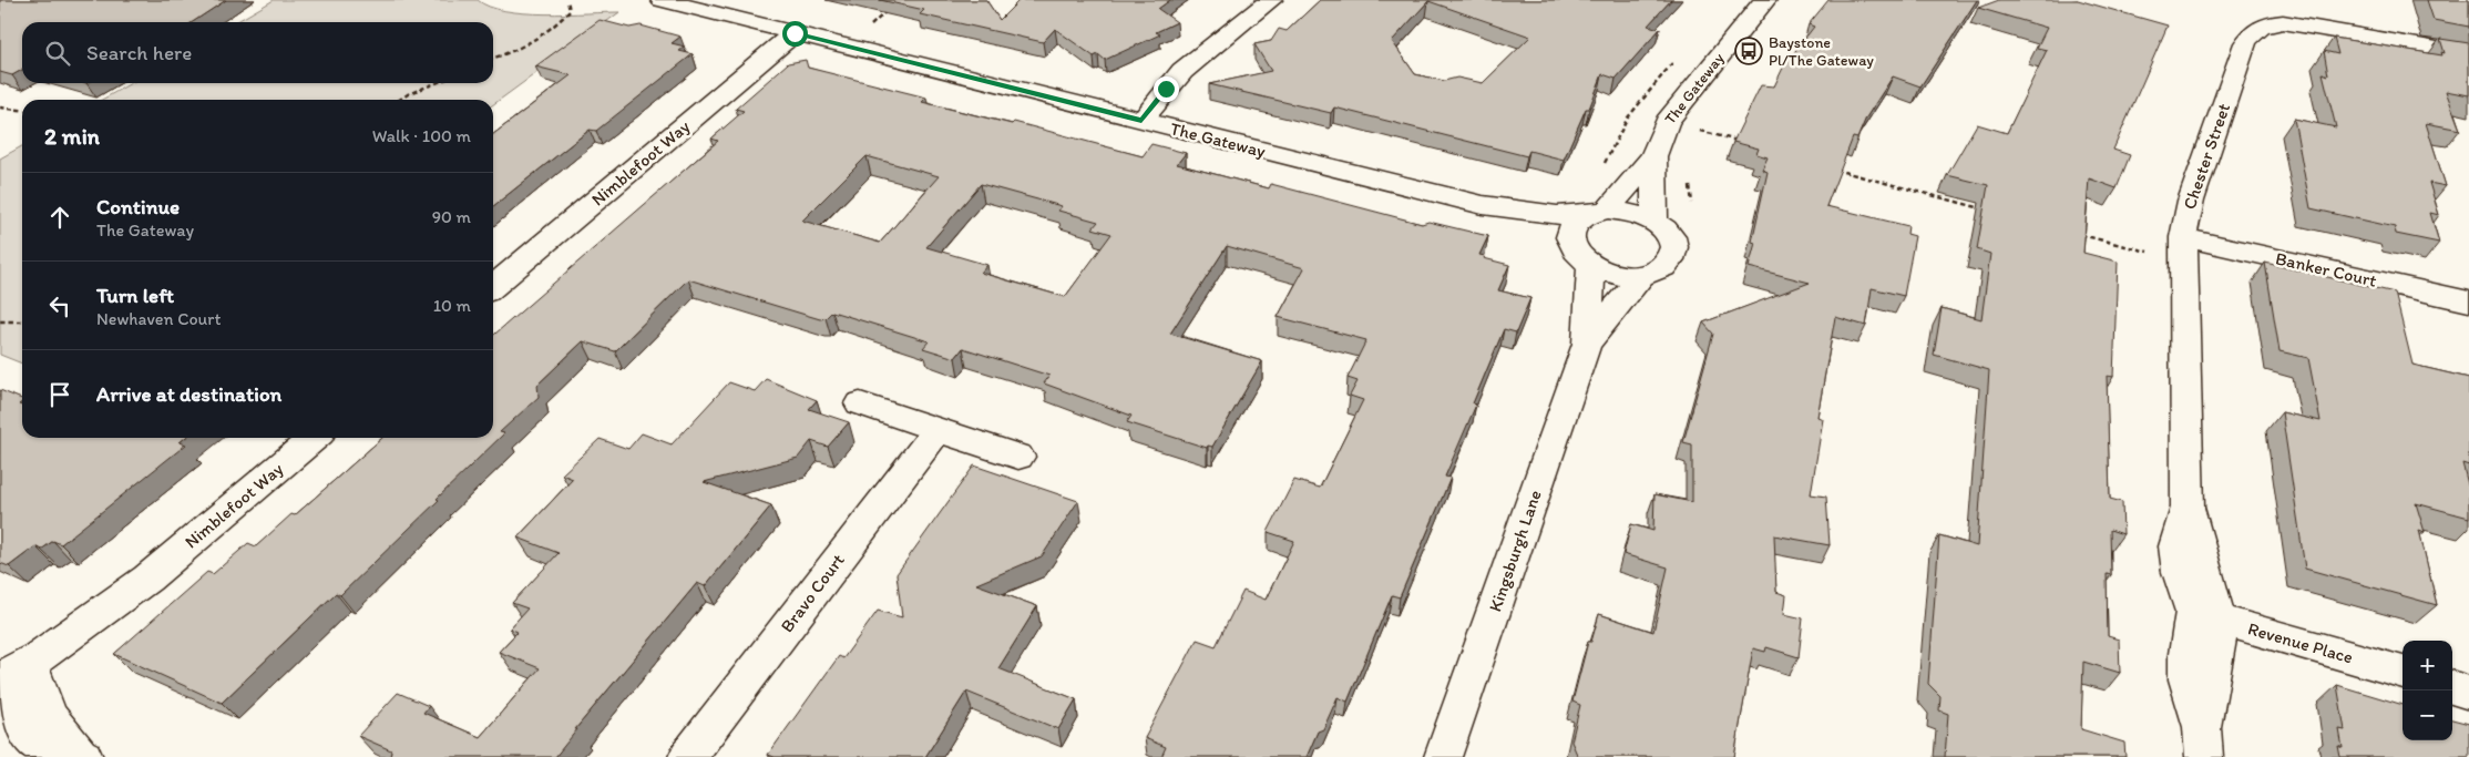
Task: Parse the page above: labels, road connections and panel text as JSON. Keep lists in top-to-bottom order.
{
  "streets": {
    "street": [
      "The Gateway",
      "Chester Street",
      "Nimblefoot Way",
      "Banker Court",
      "Kingsburgh Lane",
      "Bravo Court",
      "Revenue Place"
    ]
  },
  "crossings": [
    ["The Gateway", "Nimblefoot Way"],
    ["The Gateway", "Kingsburgh Lane"],
    ["Chester Street", "Banker Court"],
    ["Chester Street", "Revenue Place"]
  ],
  "places": {
    "bus stop": ["Baystone Pl/The Gateway"]
  },
  "page": {
    "search": "Search here",
    "heading": ["2 min", "Walk · 100 m"],
    "list": [
      ["Continue", "The Gateway", "90 m"],
      ["Turn left", "Newhaven Court", "10 m"],
      "Arrive at destination"
    ],
    "map_buttons": ["+", "−"]
  }
}
